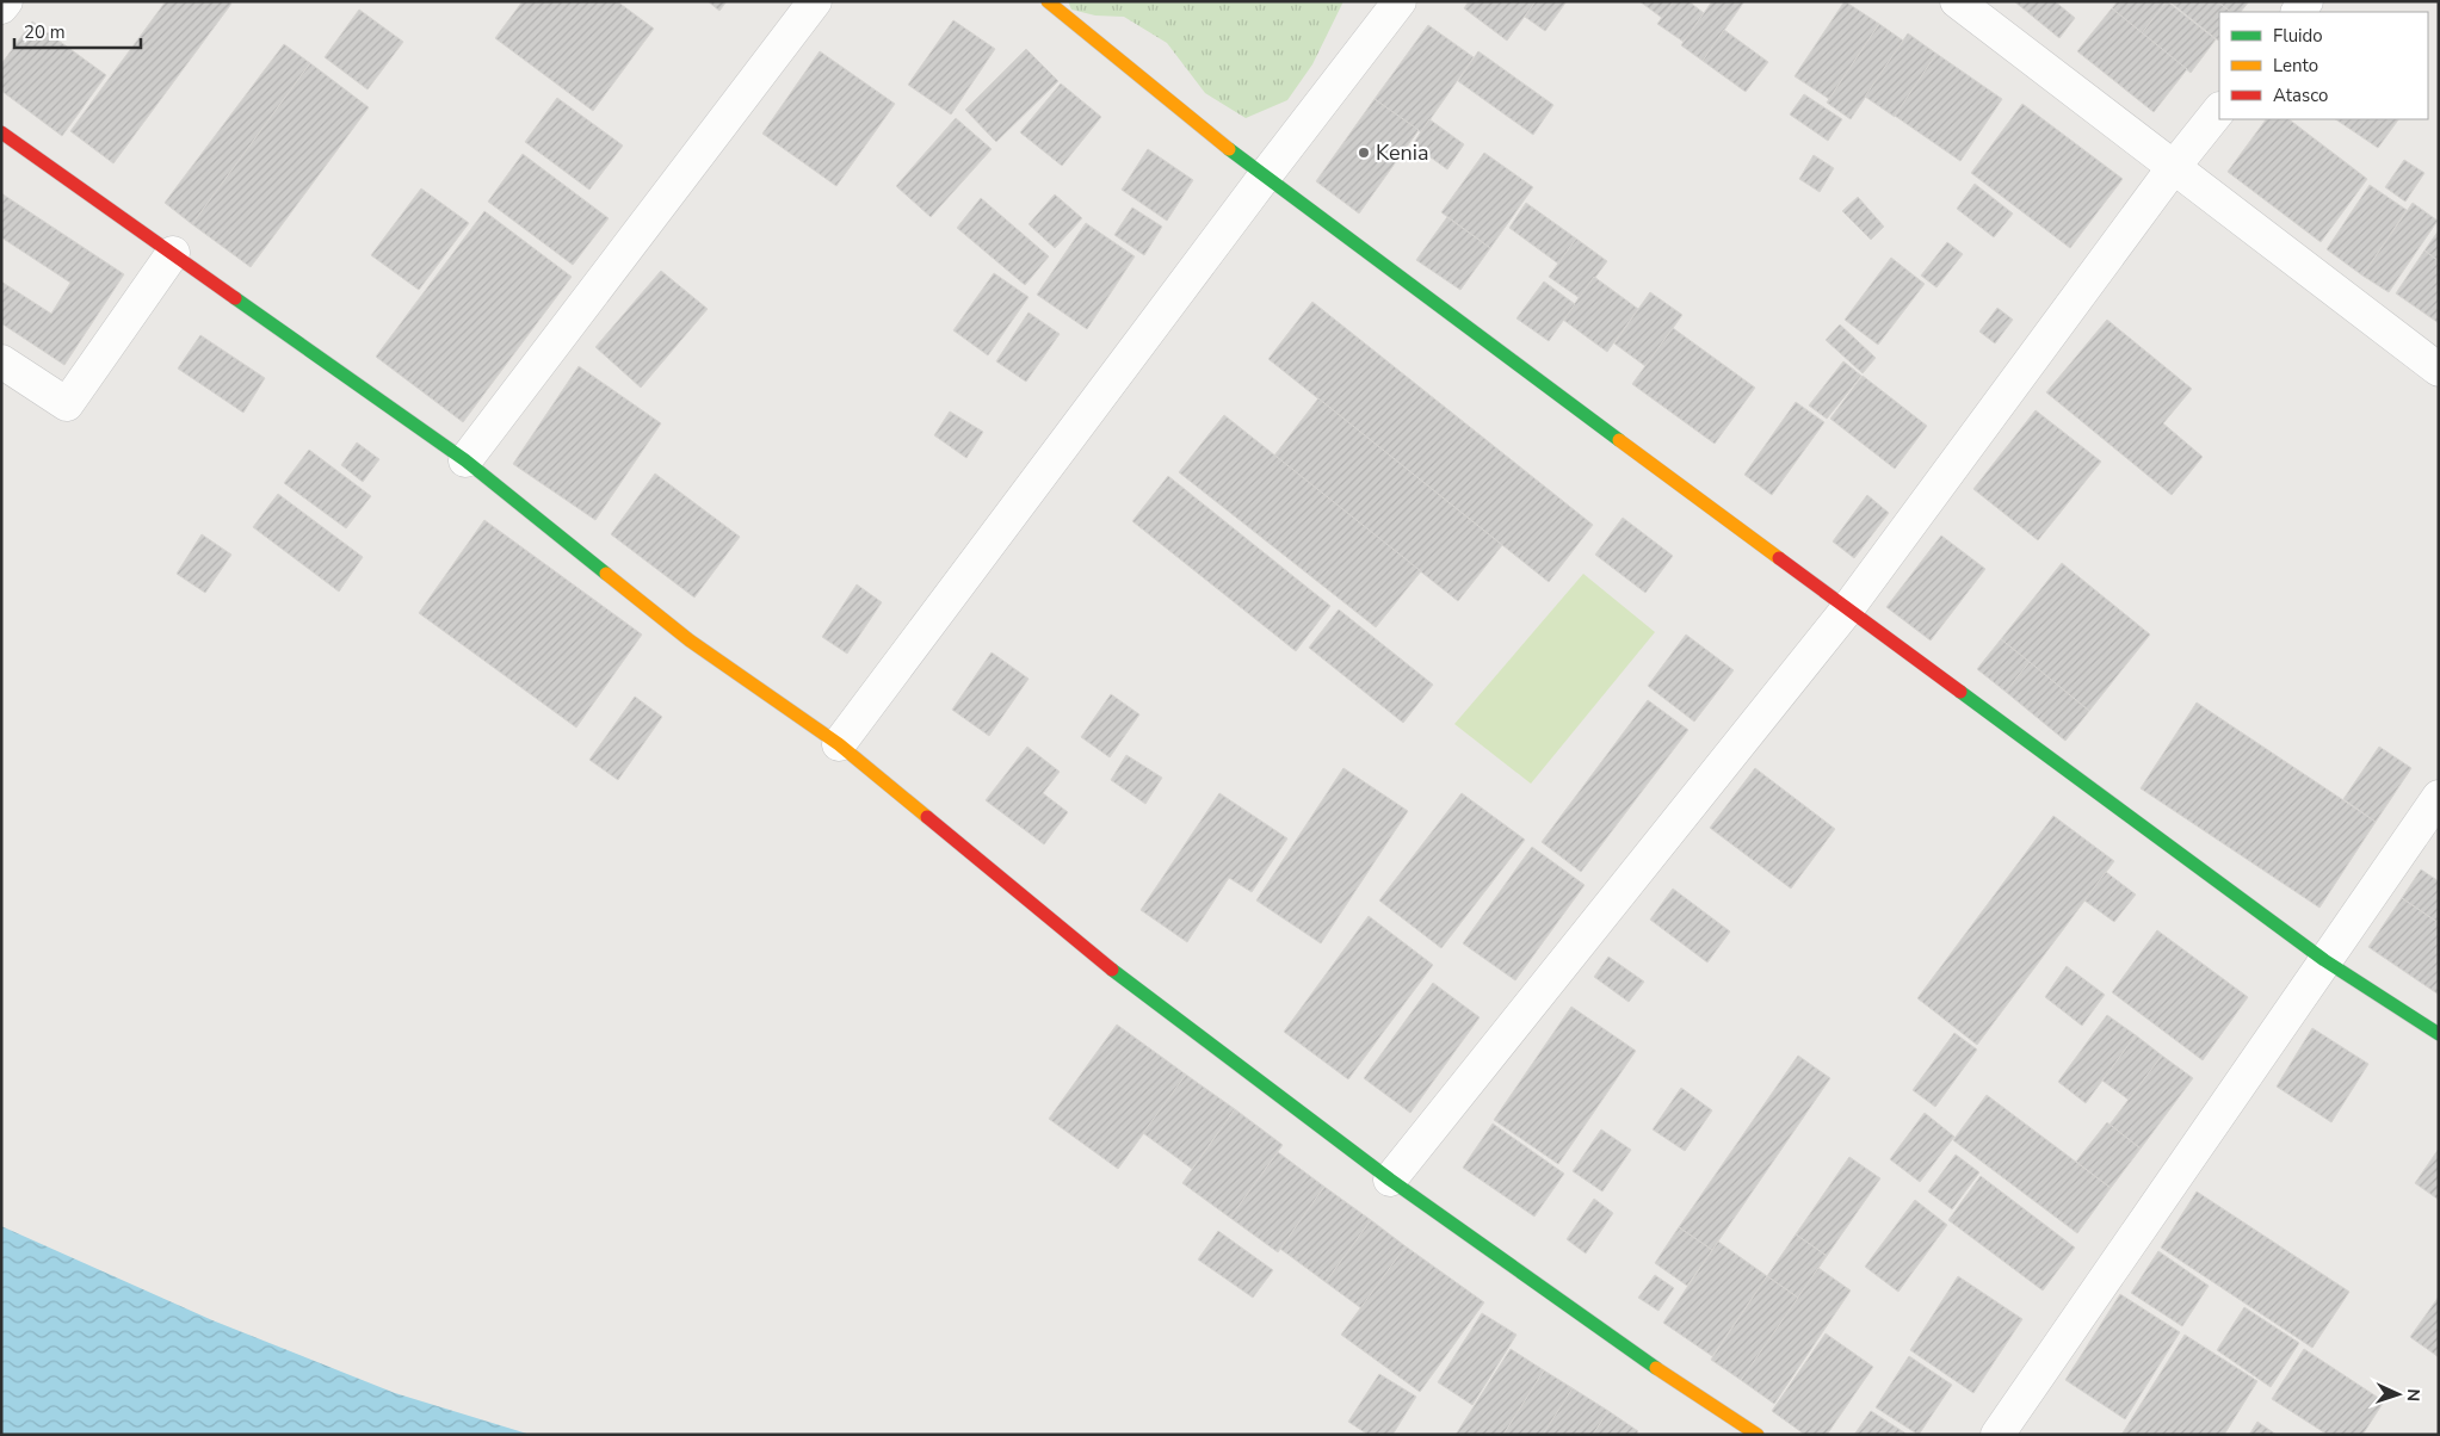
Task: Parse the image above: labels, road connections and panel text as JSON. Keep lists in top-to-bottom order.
{
  "places": ["Kenia"],
  "legend": ["Fluido", "Lento", "Atasco"],
  "scale_bar": "20 m",
  "north": "right"
}
